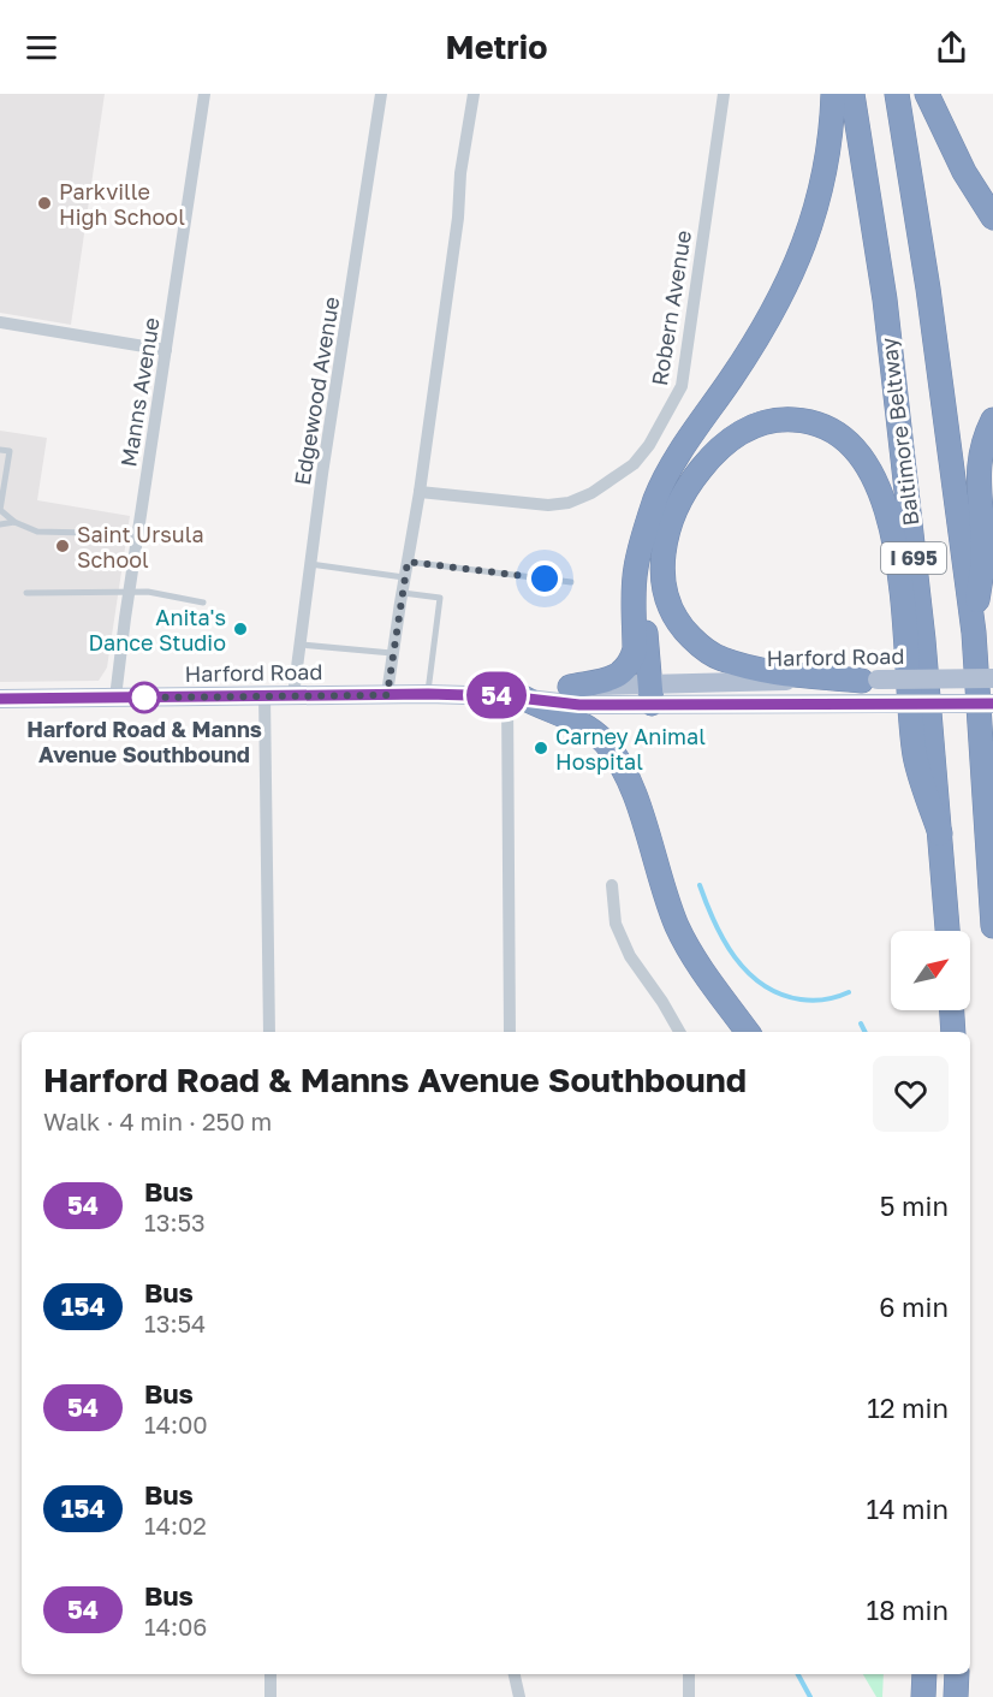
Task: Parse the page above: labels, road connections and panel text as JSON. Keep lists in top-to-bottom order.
{
  "streets": {
    "highway": ["Baltimore Beltway", "I 695"],
    "main road": ["Harford Road"],
    "street": ["Robern Avenue", "Edgewood Avenue", "Manns Avenue"]
  },
  "crossings": [
    ["Edgewood Avenue", "Harford Road"],
    ["Manns Avenue", "Harford Road"],
    ["I 695", "Harford Road"]
  ],
  "places": [
    "Parkville High School",
    "Saint Ursula School",
    "Anita's Dance Studio",
    "Harford Road & Manns Avenue Southbound",
    "Carney Animal Hospital"
  ],
  "lines": ["bus line 54"],
  "north": "top right",
  "page": {
    "header": "Metrio",
    "on_map": "54",
    "heading": ["Harford Road & Manns Avenue Southbound", "Walk · 4 min · 250 m"],
    "list": [
      {
        "mark": "54",
        "name": "Bus",
        "note": "13:53",
        "value": "5 min"
      },
      {
        "mark": "154",
        "name": "Bus",
        "note": "13:54",
        "value": "6 min"
      },
      {
        "mark": "54",
        "name": "Bus",
        "note": "14:00",
        "value": "12 min"
      },
      {
        "mark": "154",
        "name": "Bus",
        "note": "14:02",
        "value": "14 min"
      },
      {
        "mark": "54",
        "name": "Bus",
        "note": "14:06",
        "value": "18 min"
      }
    ]
  }
}
